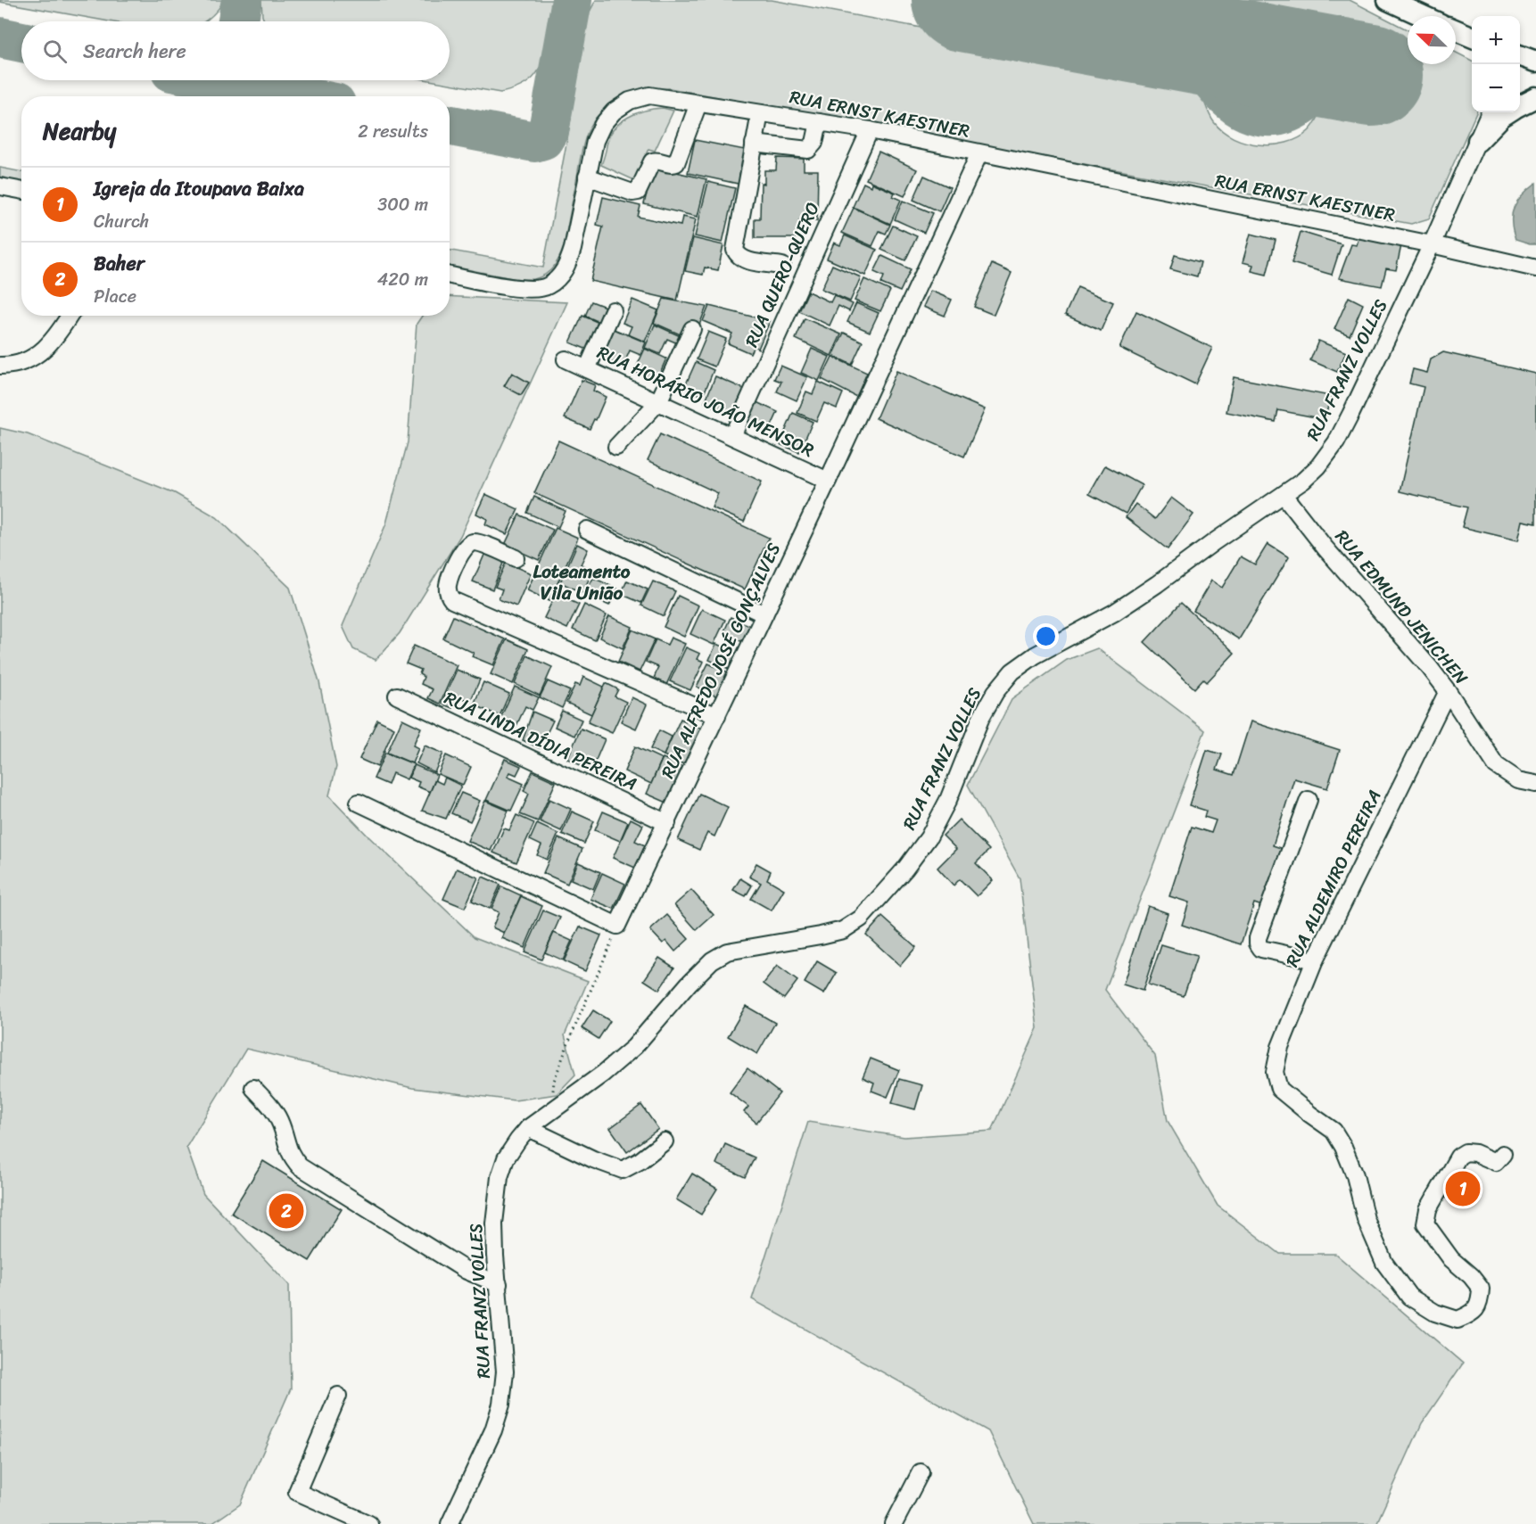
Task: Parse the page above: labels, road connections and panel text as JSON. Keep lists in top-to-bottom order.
{
  "streets": {
    "street": [
      "RUA ERNST KAESTNER",
      "RUA QUERO-QUERO",
      "RUA FRANZ VOLLES",
      "RUA HORÁRIO JOÃO MENSOR",
      "RUA EDMUND JENICHEN",
      "RUA ALFREDO JOSÉ GONÇALVES",
      "RUA LINDA DÍDIA PEREIRA",
      "RUA ALDEMIRO PEREIRA"
    ]
  },
  "crossings": [
    ["RUA ERNST KAESTNER", "RUA QUERO-QUERO"],
    ["RUA ERNST KAESTNER", "RUA FRANZ VOLLES"],
    ["RUA ERNST KAESTNER", "RUA ALFREDO JOSÉ GONÇALVES"],
    ["RUA QUERO-QUERO", "RUA HORÁRIO JOÃO MENSOR"],
    ["RUA FRANZ VOLLES", "RUA EDMUND JENICHEN"],
    ["RUA HORÁRIO JOÃO MENSOR", "RUA ALFREDO JOSÉ GONÇALVES"],
    ["RUA EDMUND JENICHEN", "RUA ALDEMIRO PEREIRA"],
    ["RUA ALFREDO JOSÉ GONÇALVES", "RUA LINDA DÍDIA PEREIRA"]
  ],
  "districts": ["Loteamento Vila União"],
  "north": "top left",
  "page": {
    "map_buttons": ["+", "−"],
    "search": "Search here",
    "heading": ["Nearby", "2 results"],
    "list": [
      {
        "mark": "1",
        "name": "Igreja da Itoupava Baixa",
        "note": "Church",
        "value": "300 m"
      },
      {
        "mark": "2",
        "name": "Baher",
        "note": "Place",
        "value": "420 m"
      }
    ],
    "pins": ["1", "2"]
  }
}
